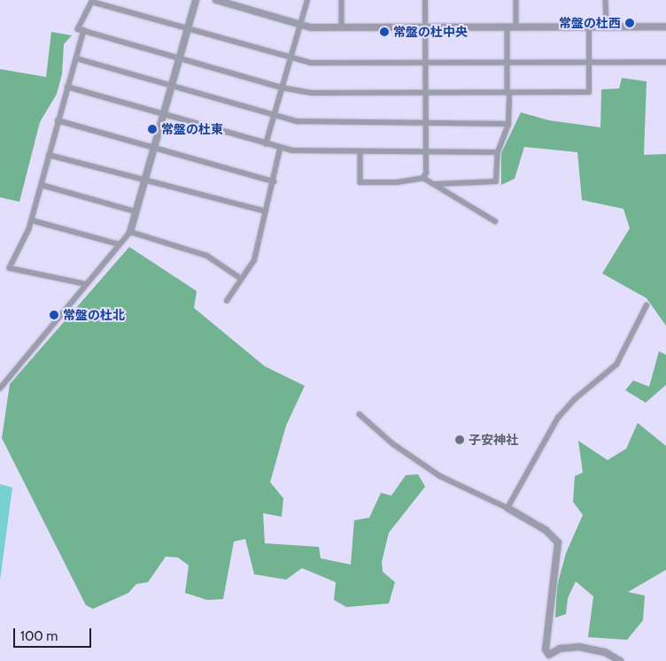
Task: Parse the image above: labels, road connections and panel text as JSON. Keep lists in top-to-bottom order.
{
  "places": [
    "常盤の杜西",
    "常盤の杜中央",
    "常盤の杜東",
    "常盤の杜北",
    "子安神社"
  ],
  "scale_bar": "100 m"
}
